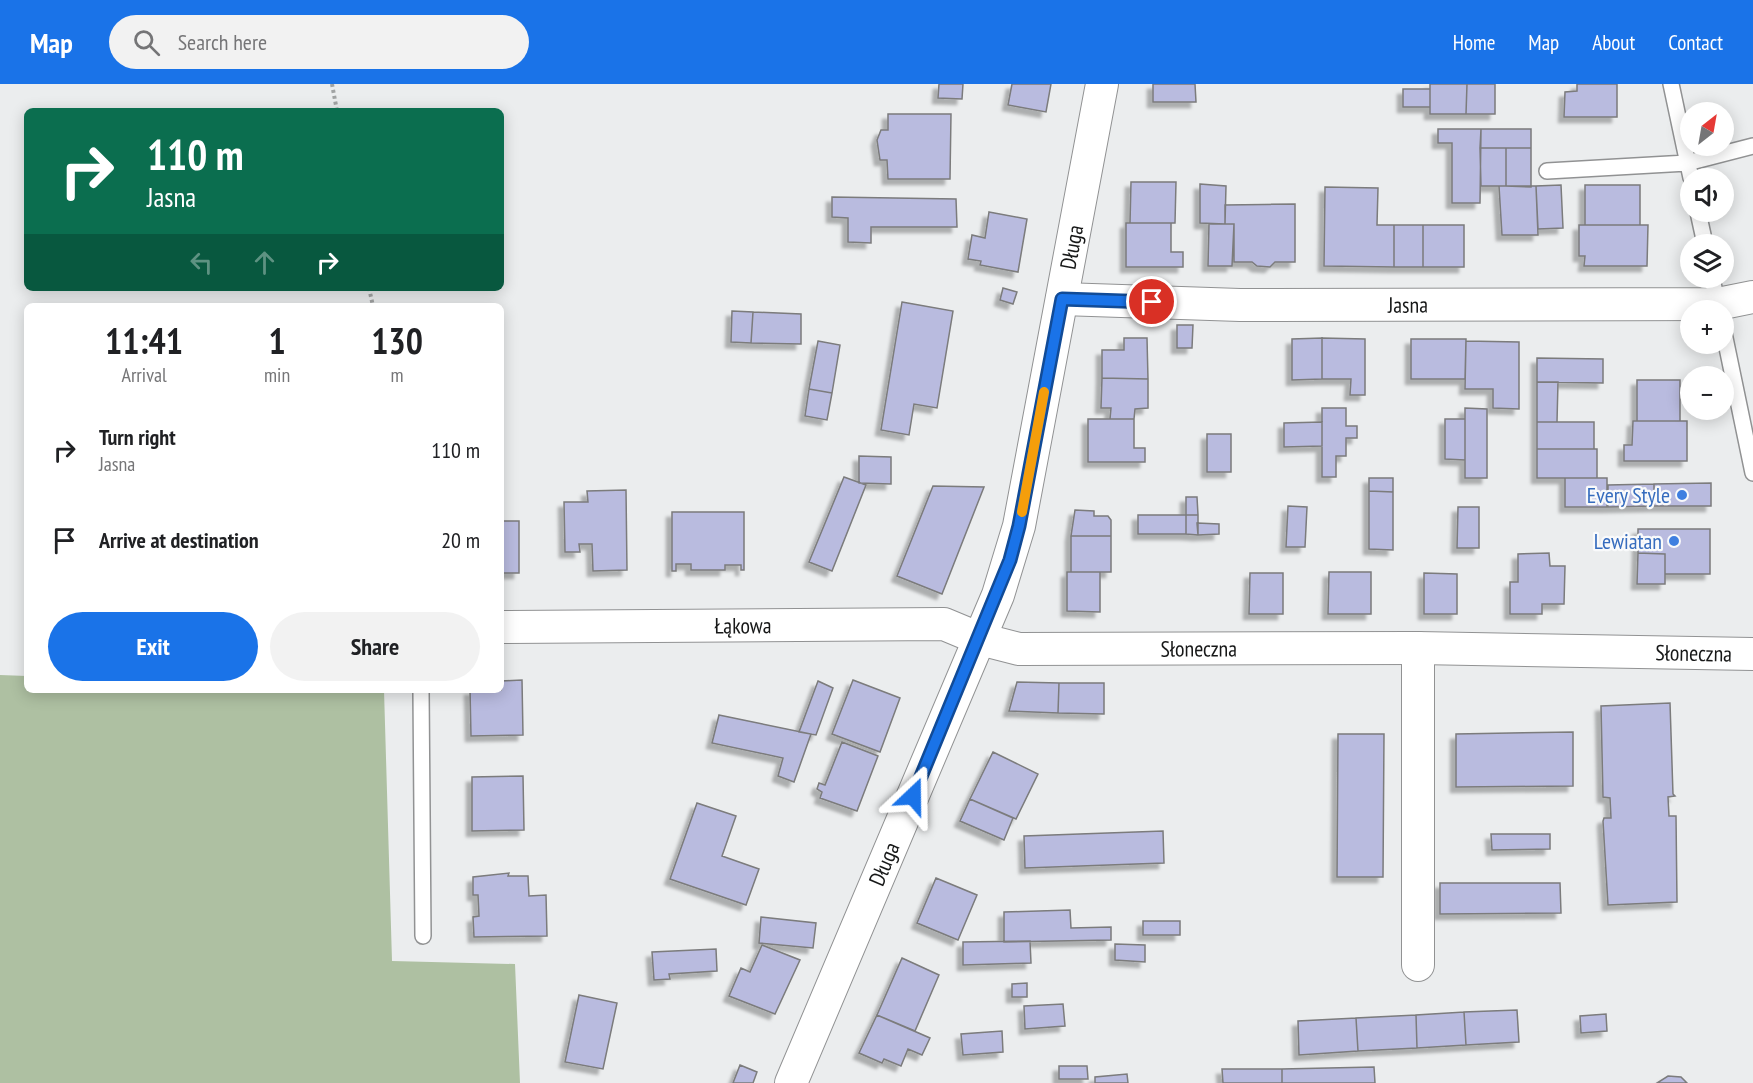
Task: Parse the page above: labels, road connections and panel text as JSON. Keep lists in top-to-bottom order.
{
  "streets": {
    "street": [
      "Długa",
      "Jasna",
      "Łąkowa",
      "Słoneczna"
    ]
  },
  "crossings": [
    ["Długa", "Jasna"],
    ["Długa", "Łąkowa"],
    ["Długa", "Słoneczna"],
    ["Łąkowa", "Słoneczna"]
  ],
  "places": ["Every Style", "Lewiatan"],
  "north": "top right",
  "page": {
    "header": "Map",
    "search": "Search here",
    "nav": [
      "Home",
      "Map",
      "About",
      "Contact"
    ],
    "map_buttons": ["+", "−"],
    "turn": ["110 m", "Jasna"],
    "eta": [
      "11:41",
      "Arrival",
      "1",
      "min",
      "130",
      "m"
    ],
    "list": [
      {
        "name": "Turn right",
        "note": "Jasna",
        "value": "110 m"
      },
      {
        "name": "Arrive at destination",
        "value": "20 m"
      }
    ],
    "buttons": ["Exit", "Share"]
  }
}
